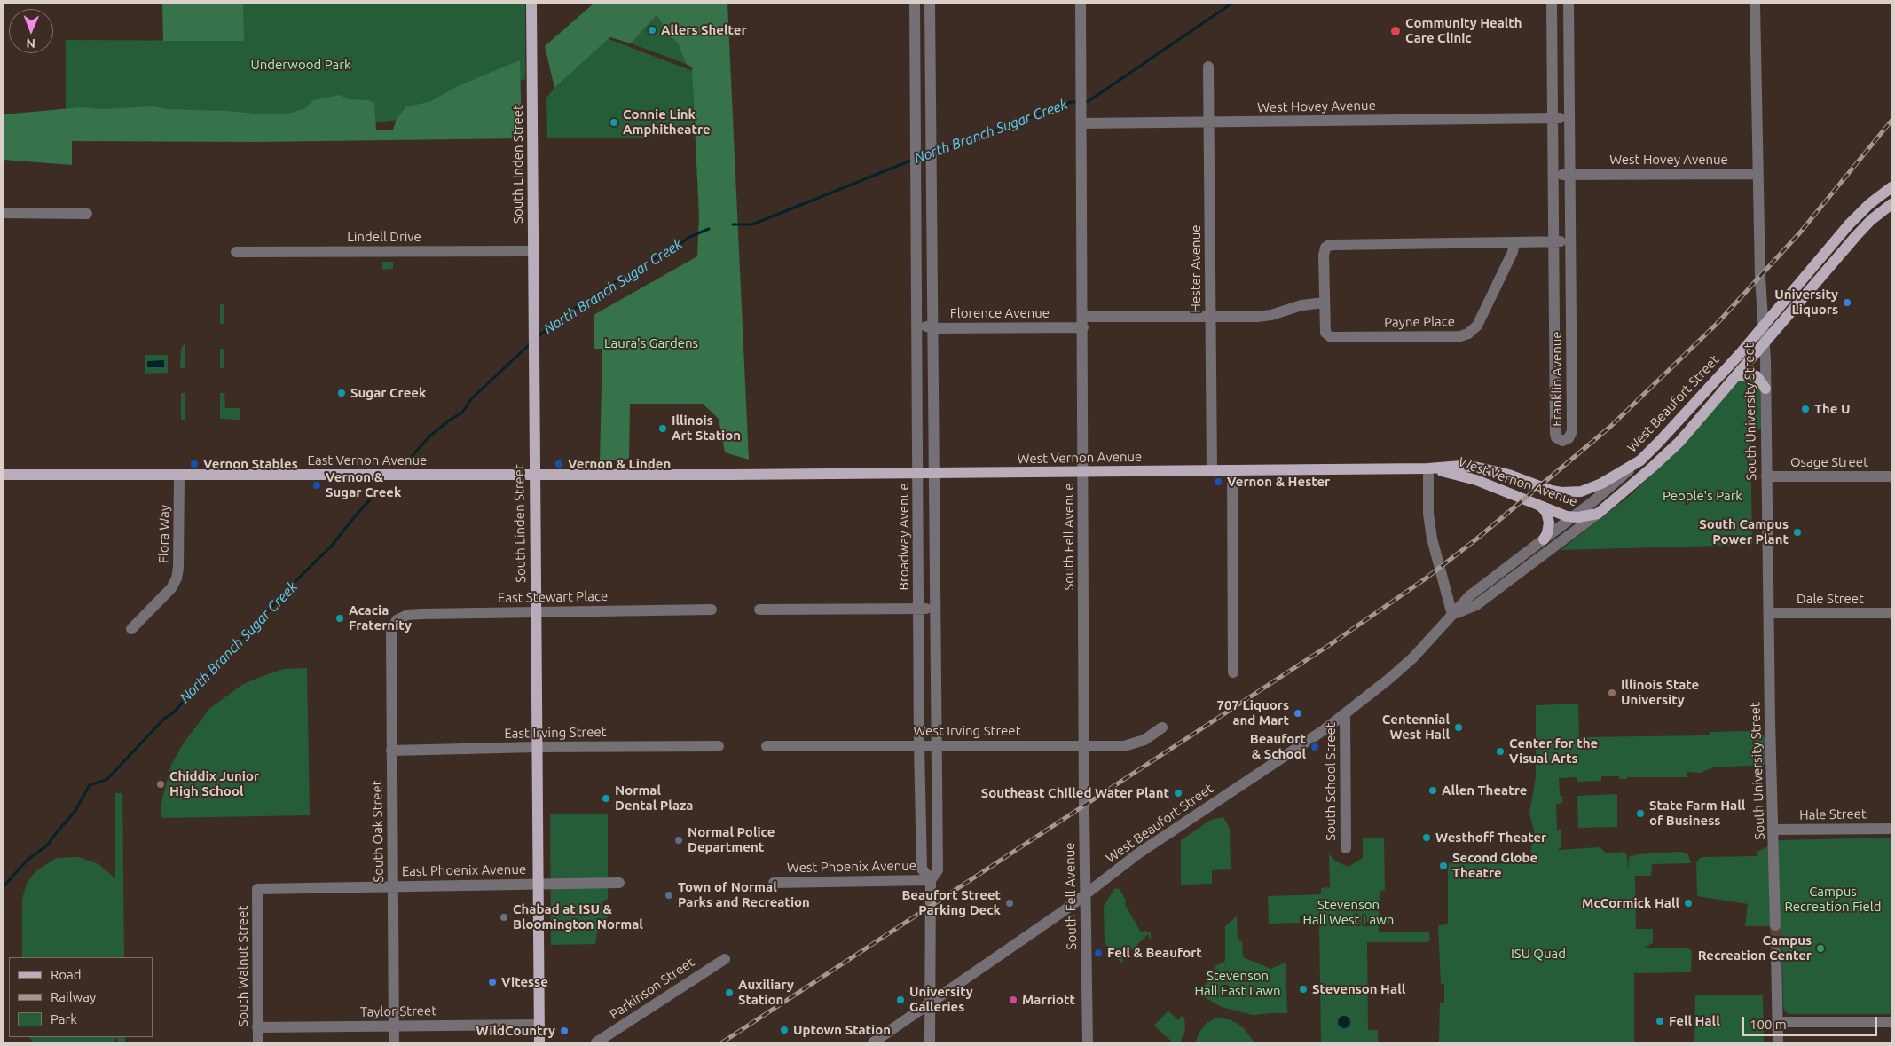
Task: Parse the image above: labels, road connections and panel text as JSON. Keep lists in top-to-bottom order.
{
  "streets": {
    "main road": [
      "South Linden Street",
      "West Beaufort Street",
      "West Vernon Avenue",
      "East Vernon Avenue"
    ],
    "street": [
      "West Hovey Avenue",
      "Lindell Drive",
      "Hester Avenue",
      "Florence Avenue",
      "Payne Place",
      "Franklin Avenue",
      "South University Street",
      "Osage Street",
      "Flora Way",
      "Broadway Avenue",
      "South Fell Avenue",
      "East Stewart Place",
      "Dale Street",
      "West Irving Street",
      "East Irving Street",
      "South School Street",
      "Hale Street",
      "South Oak Street",
      "West Phoenix Avenue",
      "East Phoenix Avenue",
      "South Walnut Street",
      "Parkinson Street",
      "Taylor Street"
    ]
  },
  "crossings": [
    ["West Hovey Avenue", "Hester Avenue"],
    ["West Hovey Avenue", "Franklin Avenue"],
    ["West Hovey Avenue", "South University Street"],
    ["West Hovey Avenue", "South Fell Avenue"],
    ["South Linden Street", "Lindell Drive"],
    ["South Linden Street", "East Vernon Avenue"],
    ["South Linden Street", "East Stewart Place"],
    ["South Linden Street", "East Irving Street"],
    ["South Linden Street", "East Phoenix Avenue"],
    ["South Linden Street", "Taylor Street"],
    ["Hester Avenue", "Florence Avenue"],
    ["Hester Avenue", "West Vernon Avenue"],
    ["Florence Avenue", "Broadway Avenue"],
    ["Florence Avenue", "South Fell Avenue"],
    ["Payne Place", "Franklin Avenue"],
    ["West Beaufort Street", "South University Street"],
    ["West Beaufort Street", "West Vernon Avenue"],
    ["West Beaufort Street", "Broadway Avenue"],
    ["West Beaufort Street", "South Fell Avenue"],
    ["West Beaufort Street", "South School Street"],
    ["South University Street", "Osage Street"],
    ["South University Street", "Dale Street"],
    ["South University Street", "Hale Street"],
    ["West Vernon Avenue", "East Vernon Avenue"],
    ["West Vernon Avenue", "Broadway Avenue"],
    ["West Vernon Avenue", "South Fell Avenue"],
    ["East Vernon Avenue", "Flora Way"],
    ["Broadway Avenue", "West Irving Street"],
    ["Broadway Avenue", "West Phoenix Avenue"],
    ["South Fell Avenue", "West Irving Street"],
    ["East Stewart Place", "South Oak Street"],
    ["East Irving Street", "South Oak Street"],
    ["South Oak Street", "East Phoenix Avenue"],
    ["South Oak Street", "Taylor Street"],
    ["East Phoenix Avenue", "South Walnut Street"],
    ["South Walnut Street", "Taylor Street"]
  ],
  "water": ["North Branch Sugar Creek"],
  "parks": [
    "Underwood Park",
    "Laura's Gardens",
    "People's Park",
    "Campus Recreation Field",
    "Stevenson Hall West Lawn",
    "ISU Quad",
    "Stevenson Hall East Lawn"
  ],
  "places": [
    "Allers Shelter",
    "Community Health Care Clinic",
    "Connie Link Amphitheatre",
    "University Liquors",
    "Sugar Creek",
    "The U",
    "Illinois Art Station",
    "Vernon Stables",
    "Vernon & Linden",
    "Vernon & Hester",
    "Vernon & Sugar Creek",
    "South Campus Power Plant",
    "Acacia Fraternity",
    "Illinois State University",
    "707 Liquors and Mart",
    "Centennial West Hall",
    "Beaufort & School",
    "Center for the Visual Arts",
    "Chiddix Junior High School",
    "Allen Theatre",
    "Southeast Chilled Water Plant",
    "Normal Dental Plaza",
    "State Farm Hall of Business",
    "Westhoff Theater",
    "Normal Police Department",
    "Second Globe Theatre",
    "Town of Normal Parks and Recreation",
    "Beaufort Street Parking Deck",
    "McCormick Hall",
    "Chabad at ISU & Bloomington Normal",
    "Campus Recreation Center",
    "Fell & Beaufort",
    "Vitesse",
    "Stevenson Hall",
    "Auxiliary Station",
    "University Galleries",
    "Marriott",
    "Fell Hall",
    "Uptown Station",
    "WildCountry"
  ],
  "legend": ["Road", "Railway", "Park"],
  "scale_bar": "100 m",
  "north": "bottom"
}
